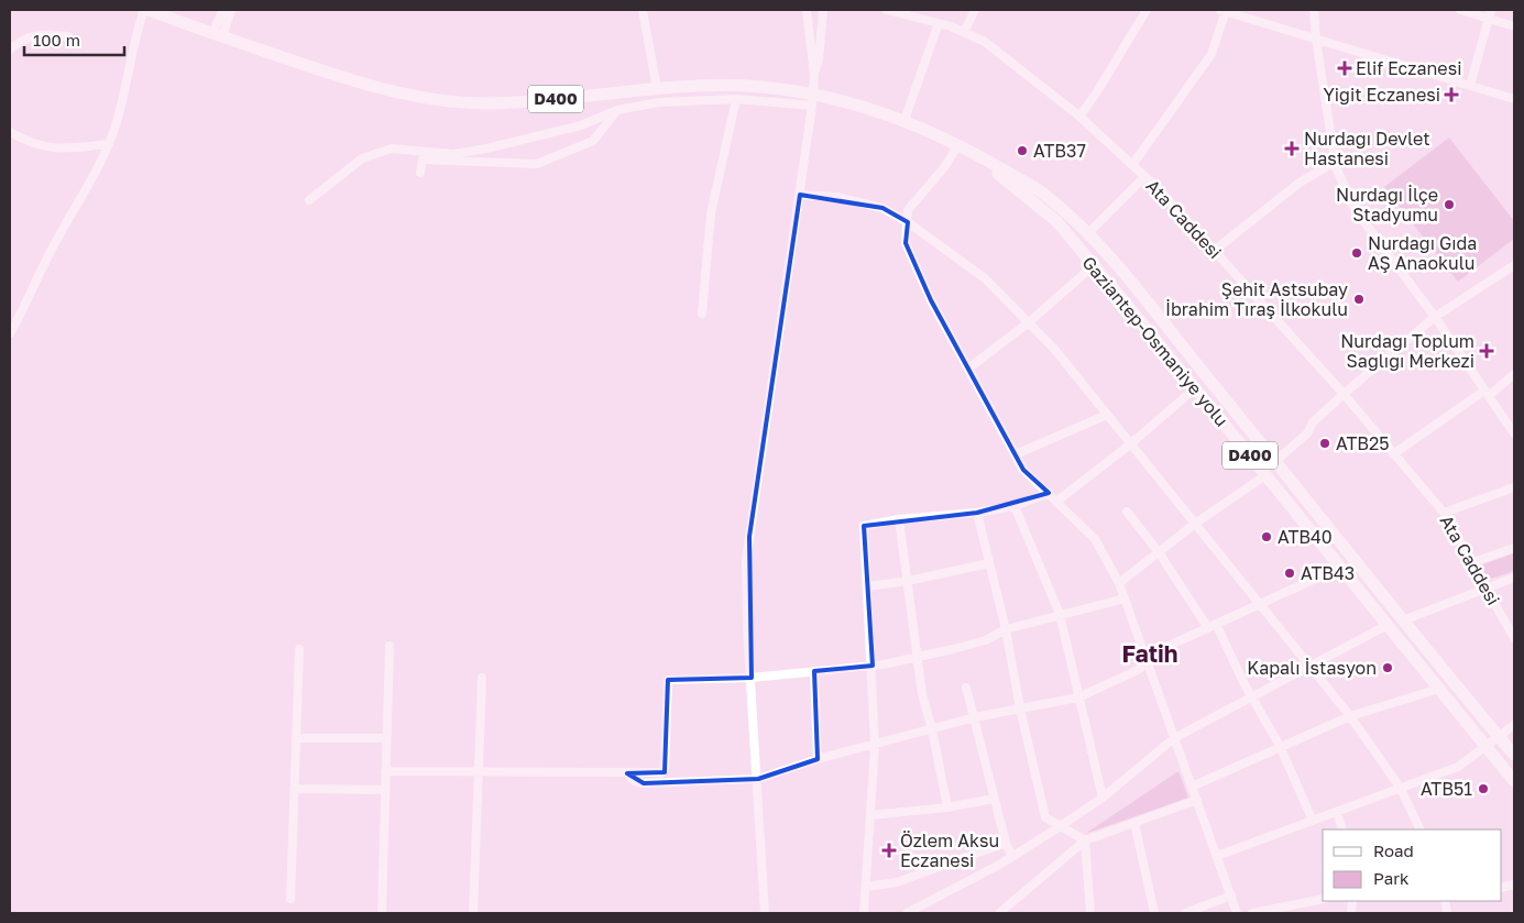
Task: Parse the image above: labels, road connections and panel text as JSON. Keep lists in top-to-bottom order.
{
  "streets": {
    "highway": ["D400", "Gaziantep-Osmaniye yolu"],
    "street": ["Ata Caddesi"]
  },
  "districts": ["Fatih"],
  "places": {
    "health": [
      "Elif Eczanesi",
      "Yiğit Eczanesi",
      "Nurdağı Devlet Hastanesi",
      "Nurdagı Toplum Saglıgı Merkezi",
      "Özlem Aksu Eczanesi"
    ],
    "other": [
      "ATB37",
      "Nurdağı İlçe Stadyumu",
      "Nurdağı Gıda AŞ Anaokulu",
      "Şehit Astsubay İbrahim Tıraş İlkokulu",
      "ATB25",
      "ATB40",
      "ATB43",
      "Kapalı İstasyon",
      "ATB51"
    ]
  },
  "legend": ["Road", "Park"],
  "scale_bar": "100 m"
}
